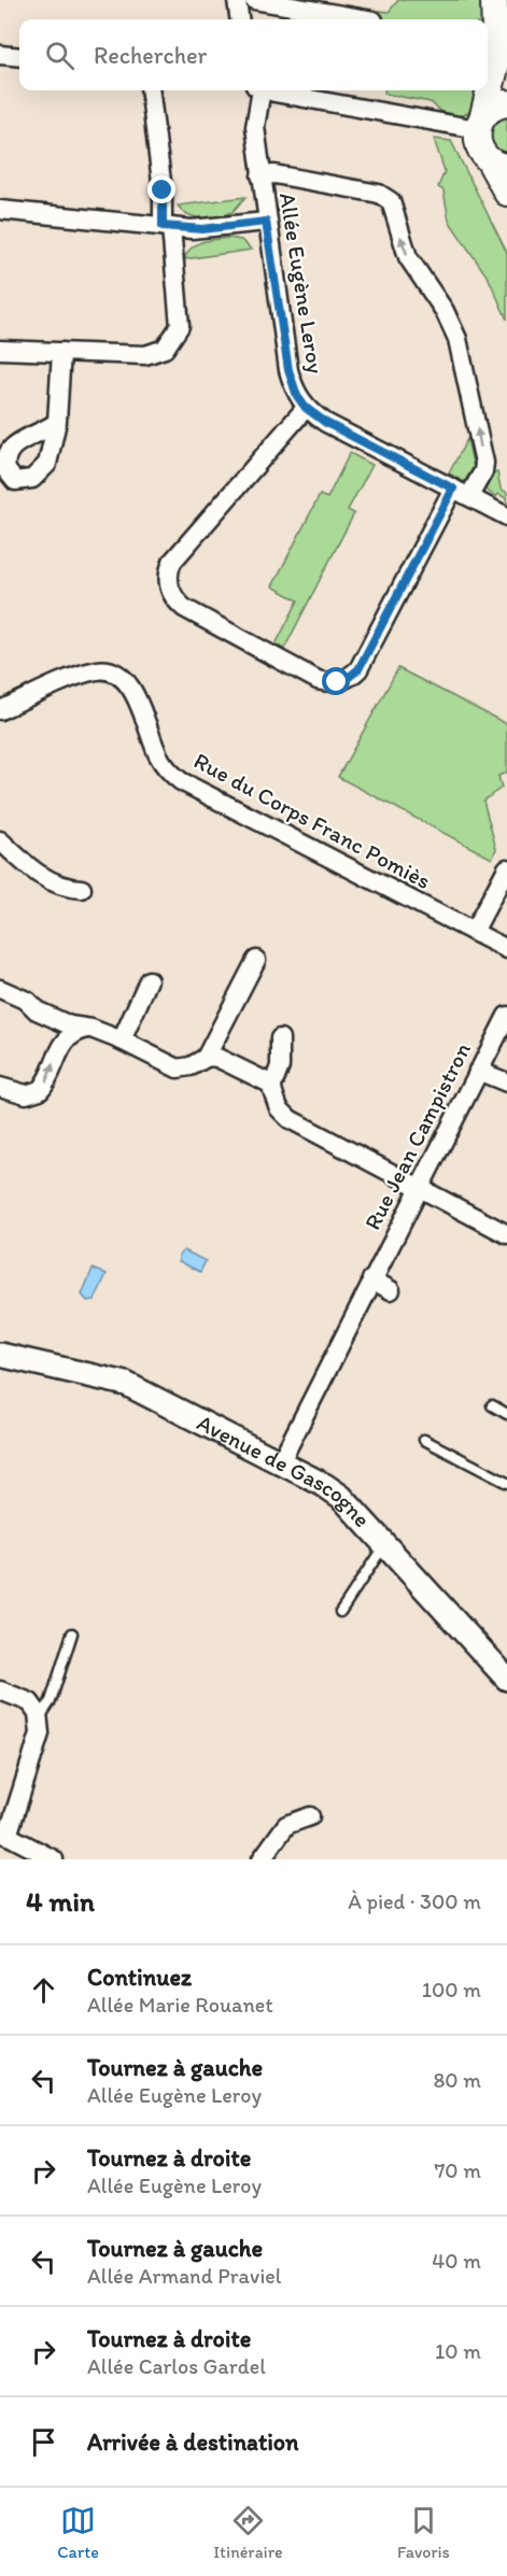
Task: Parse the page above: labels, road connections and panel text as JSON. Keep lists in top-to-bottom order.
{
  "streets": {
    "street": [
      "Allée Eugène Leroy",
      "Rue du Corps Franc Pomiès",
      "Rue Jean Campistron",
      "Avenue de Gascogne"
    ]
  },
  "crossings": [
    ["Rue Jean Campistron", "Avenue de Gascogne"]
  ],
  "page": {
    "search": "Rechercher",
    "heading": ["4 min", "À pied · 300 m"],
    "list": [
      ["Continuez", "Allée Marie Rouanet", "100 m"],
      ["Tournez à gauche", "Allée Eugène Leroy", "80 m"],
      ["Tournez à droite", "Allée Eugène Leroy", "70 m"],
      ["Tournez à gauche", "Allée Armand Praviel", "40 m"],
      ["Tournez à droite", "Allée Carlos Gardel", "10 m"],
      "Arrivée à destination"
    ],
    "nav": ["Carte", "Itinéraire", "Favoris"]
  }
}
